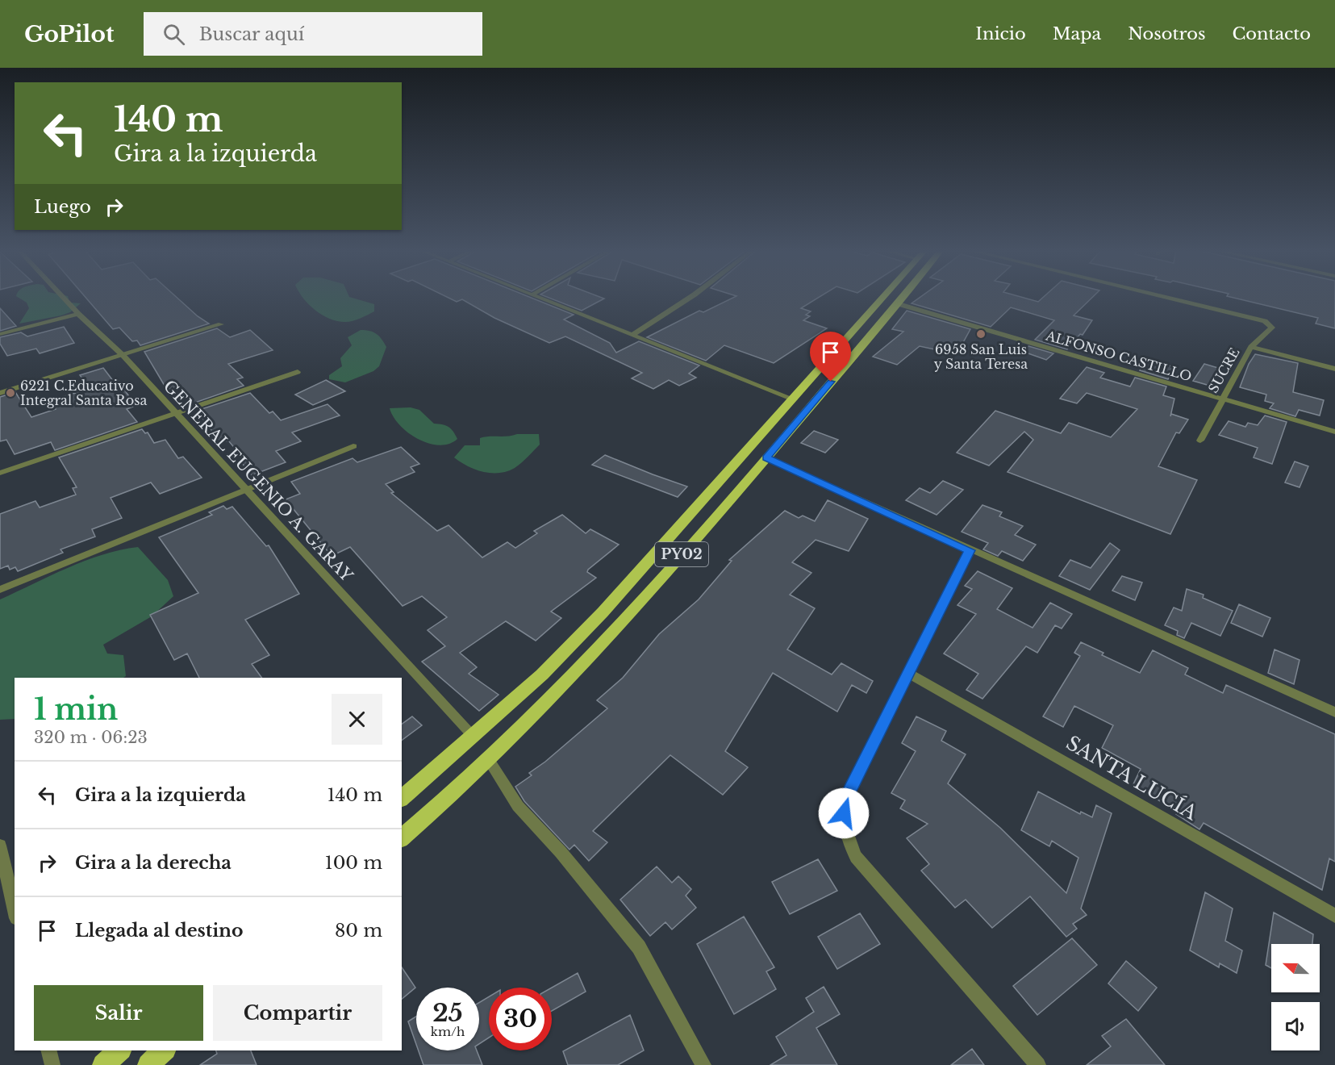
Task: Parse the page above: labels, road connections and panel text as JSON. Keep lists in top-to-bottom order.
{
  "streets": {
    "highway": ["PY02"],
    "street": [
      "ALFONSO CASTILLO",
      "SUCRE",
      "GENERAL EUGENIO A. GARAY",
      "SANTA LUCÍA"
    ]
  },
  "crossings": [
    ["ALFONSO CASTILLO", "SUCRE"],
    ["ALFONSO CASTILLO", "PY02"],
    ["GENERAL EUGENIO A. GARAY", "PY02"]
  ],
  "places": ["6958 San Luis y Santa Teresa", "6221 C.Educativo Integral Santa Rosa"],
  "north": "left",
  "page": {
    "header": "GoPilot",
    "search": "Buscar aquí",
    "nav": [
      "Inicio",
      "Mapa",
      "Nosotros",
      "Contacto"
    ],
    "turn": ["140 m", "Gira a la izquierda"],
    "then": "Luego",
    "heading": ["1 min", "320 m · 06:23"],
    "list": [
      {
        "name": "Gira a la izquierda",
        "value": "140 m"
      },
      {
        "name": "Gira a la derecha",
        "value": "100 m"
      },
      {
        "name": "Llegada al destino",
        "value": "80 m"
      }
    ],
    "buttons": ["Salir", "Compartir"],
    "speed": "25 km/h",
    "limit": "30"
  }
}
